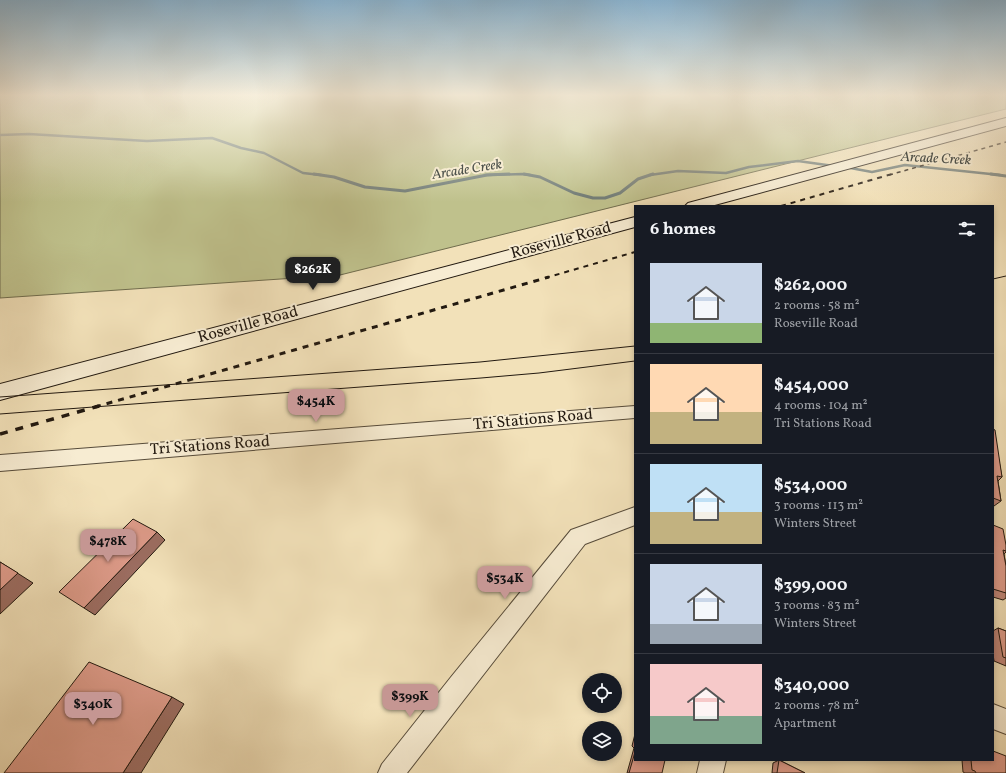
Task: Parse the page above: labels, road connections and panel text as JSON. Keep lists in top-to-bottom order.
{
  "streets": {
    "main road": ["Roseville Road"],
    "street": ["Tri Stations Road"]
  },
  "water": ["Arcade Creek"],
  "page": {
    "heading": "6 homes",
    "list": [
      {
        "name": "$262,000",
        "note": "2 rooms · 58 m² · Roseville Road"
      },
      {
        "name": "$454,000",
        "note": "4 rooms · 104 m² · Tri Stations Road"
      },
      {
        "name": "$534,000",
        "note": "3 rooms · 113 m² · Winters Street"
      },
      {
        "name": "$399,000",
        "note": "3 rooms · 83 m² · Winters Street"
      },
      {
        "name": "$340,000",
        "note": "2 rooms · 78 m² · Apartment"
      }
    ],
    "price": [
      "$262K",
      "$454K",
      "$478K",
      "$534K",
      "$399K",
      "$340K"
    ]
  }
}
